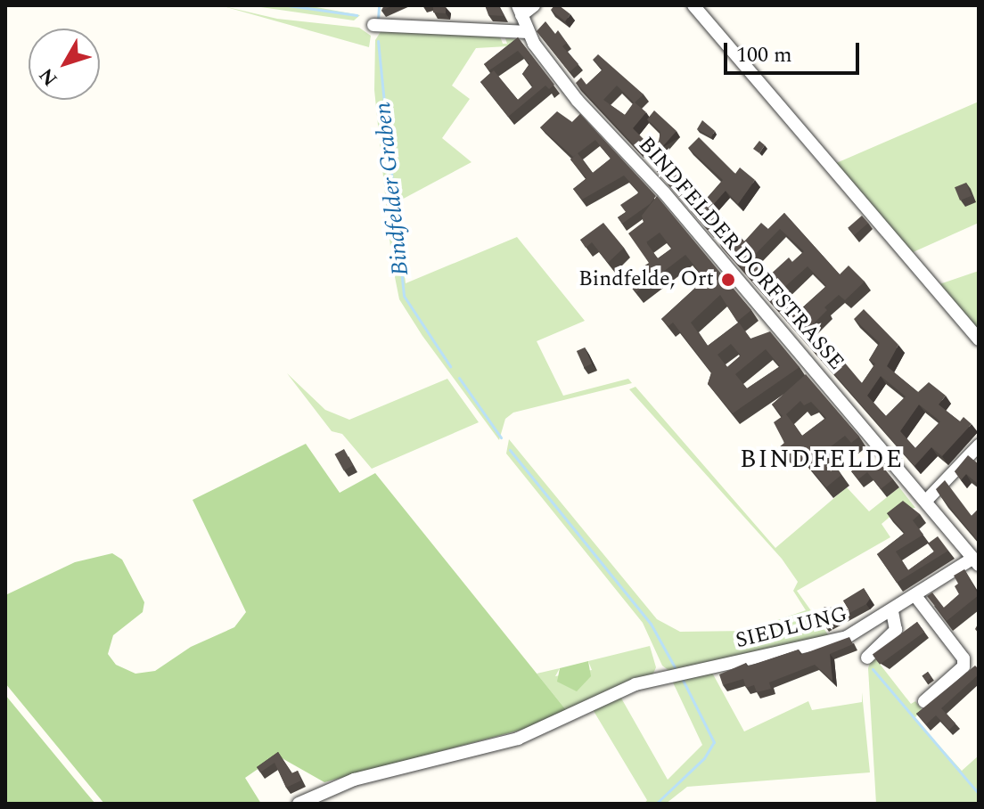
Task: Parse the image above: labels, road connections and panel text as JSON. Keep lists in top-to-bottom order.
{
  "streets": {
    "street": ["BINDFELDER DORFSTRASSE", "SIEDLUNG"]
  },
  "crossings": [
    ["BINDFELDER DORFSTRASSE", "SIEDLUNG"]
  ],
  "districts": ["BINDFELDE"],
  "water": ["Bindfelder Graben"],
  "places": ["Bindfelde, Ort"],
  "scale_bar": "100 m",
  "north": "bottom left"
}
